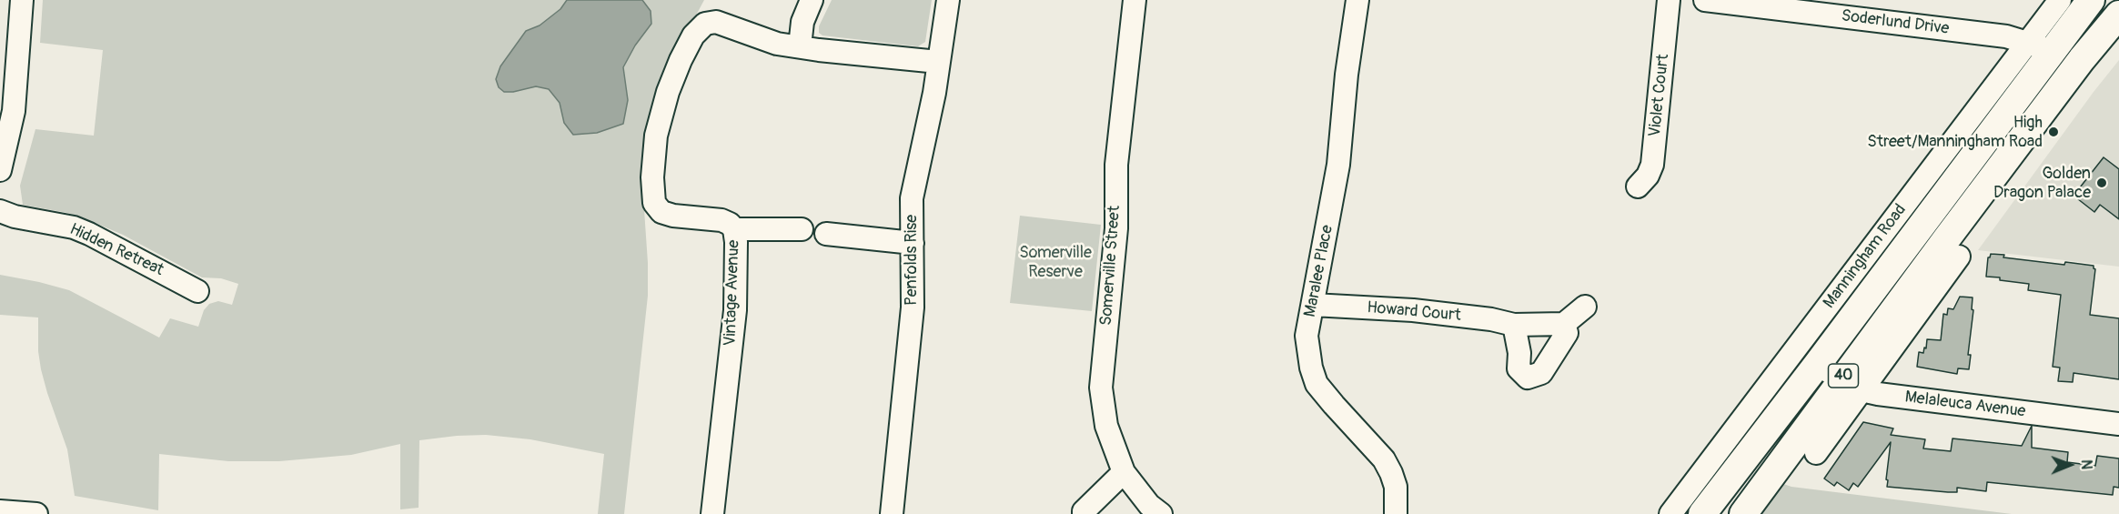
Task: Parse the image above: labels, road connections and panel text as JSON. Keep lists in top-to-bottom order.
{
  "streets": {
    "main road": ["Manningham Road", "40"],
    "street": [
      "Soderlund Drive",
      "Violet Court",
      "Hidden Retreat",
      "Penfolds Rise",
      "Somerville Street",
      "Maralee Place",
      "Vintage Avenue",
      "Howard Court",
      "Melaleuca Avenue"
    ]
  },
  "crossings": [
    ["Soderlund Drive", "Manningham Road"],
    ["Manningham Road", "Melaleuca Avenue"],
    ["Penfolds Rise", "Vintage Avenue"],
    ["Maralee Place", "Howard Court"],
    ["40", "Melaleuca Avenue"]
  ],
  "parks": ["Somerville Reserve"],
  "places": ["High Street/Manningham Road", "Golden Dragon Palace"],
  "north": "right"
}
